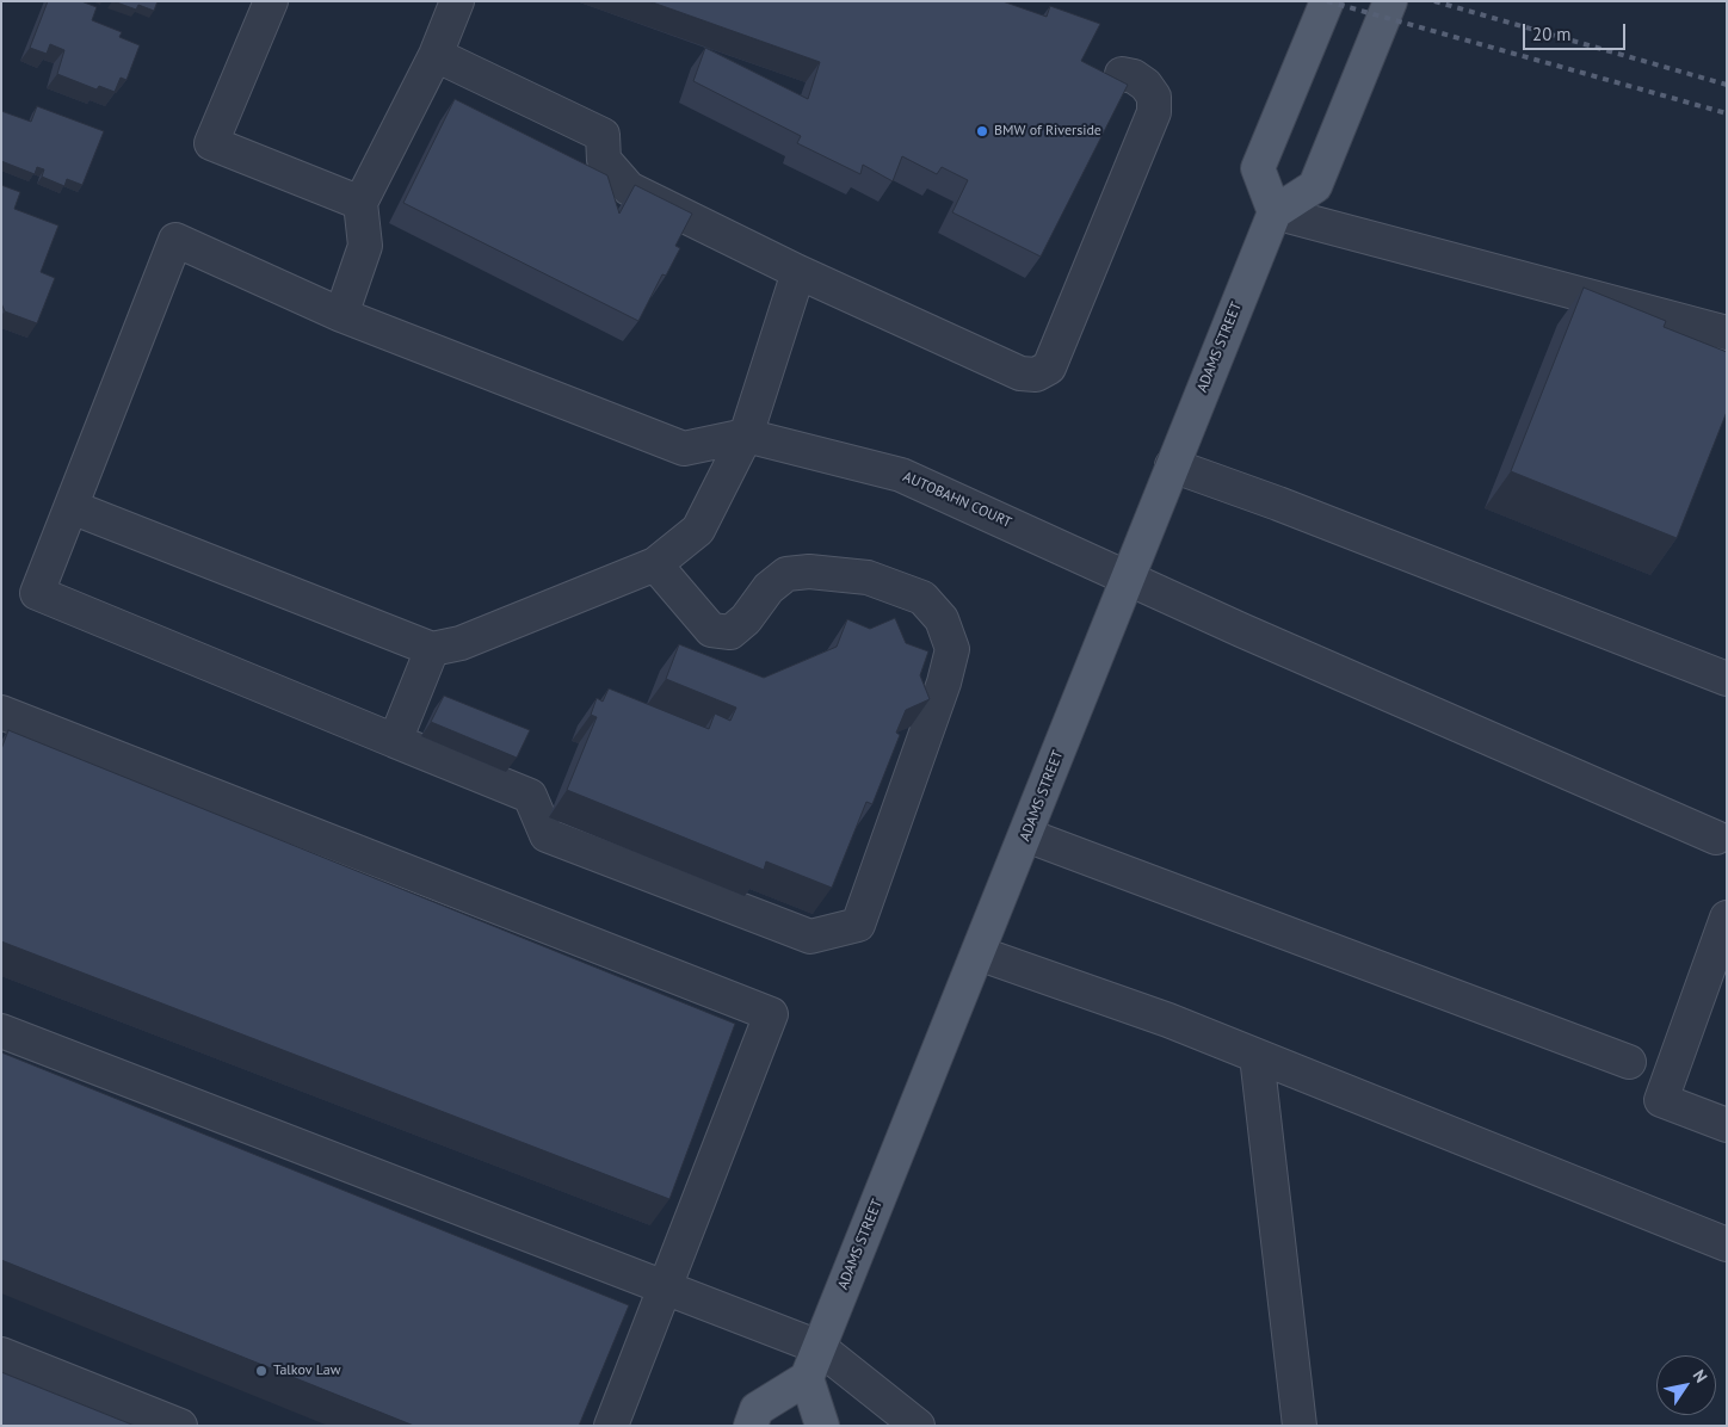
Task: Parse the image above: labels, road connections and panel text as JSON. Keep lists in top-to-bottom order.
{
  "streets": {
    "main road": ["ADAMS STREET"],
    "street": ["AUTOBAHN COURT"]
  },
  "crossings": [
    ["ADAMS STREET", "AUTOBAHN COURT"]
  ],
  "places": ["BMW of Riverside", "Talkov Law"],
  "scale_bar": "20 m",
  "north": "top right"
}
